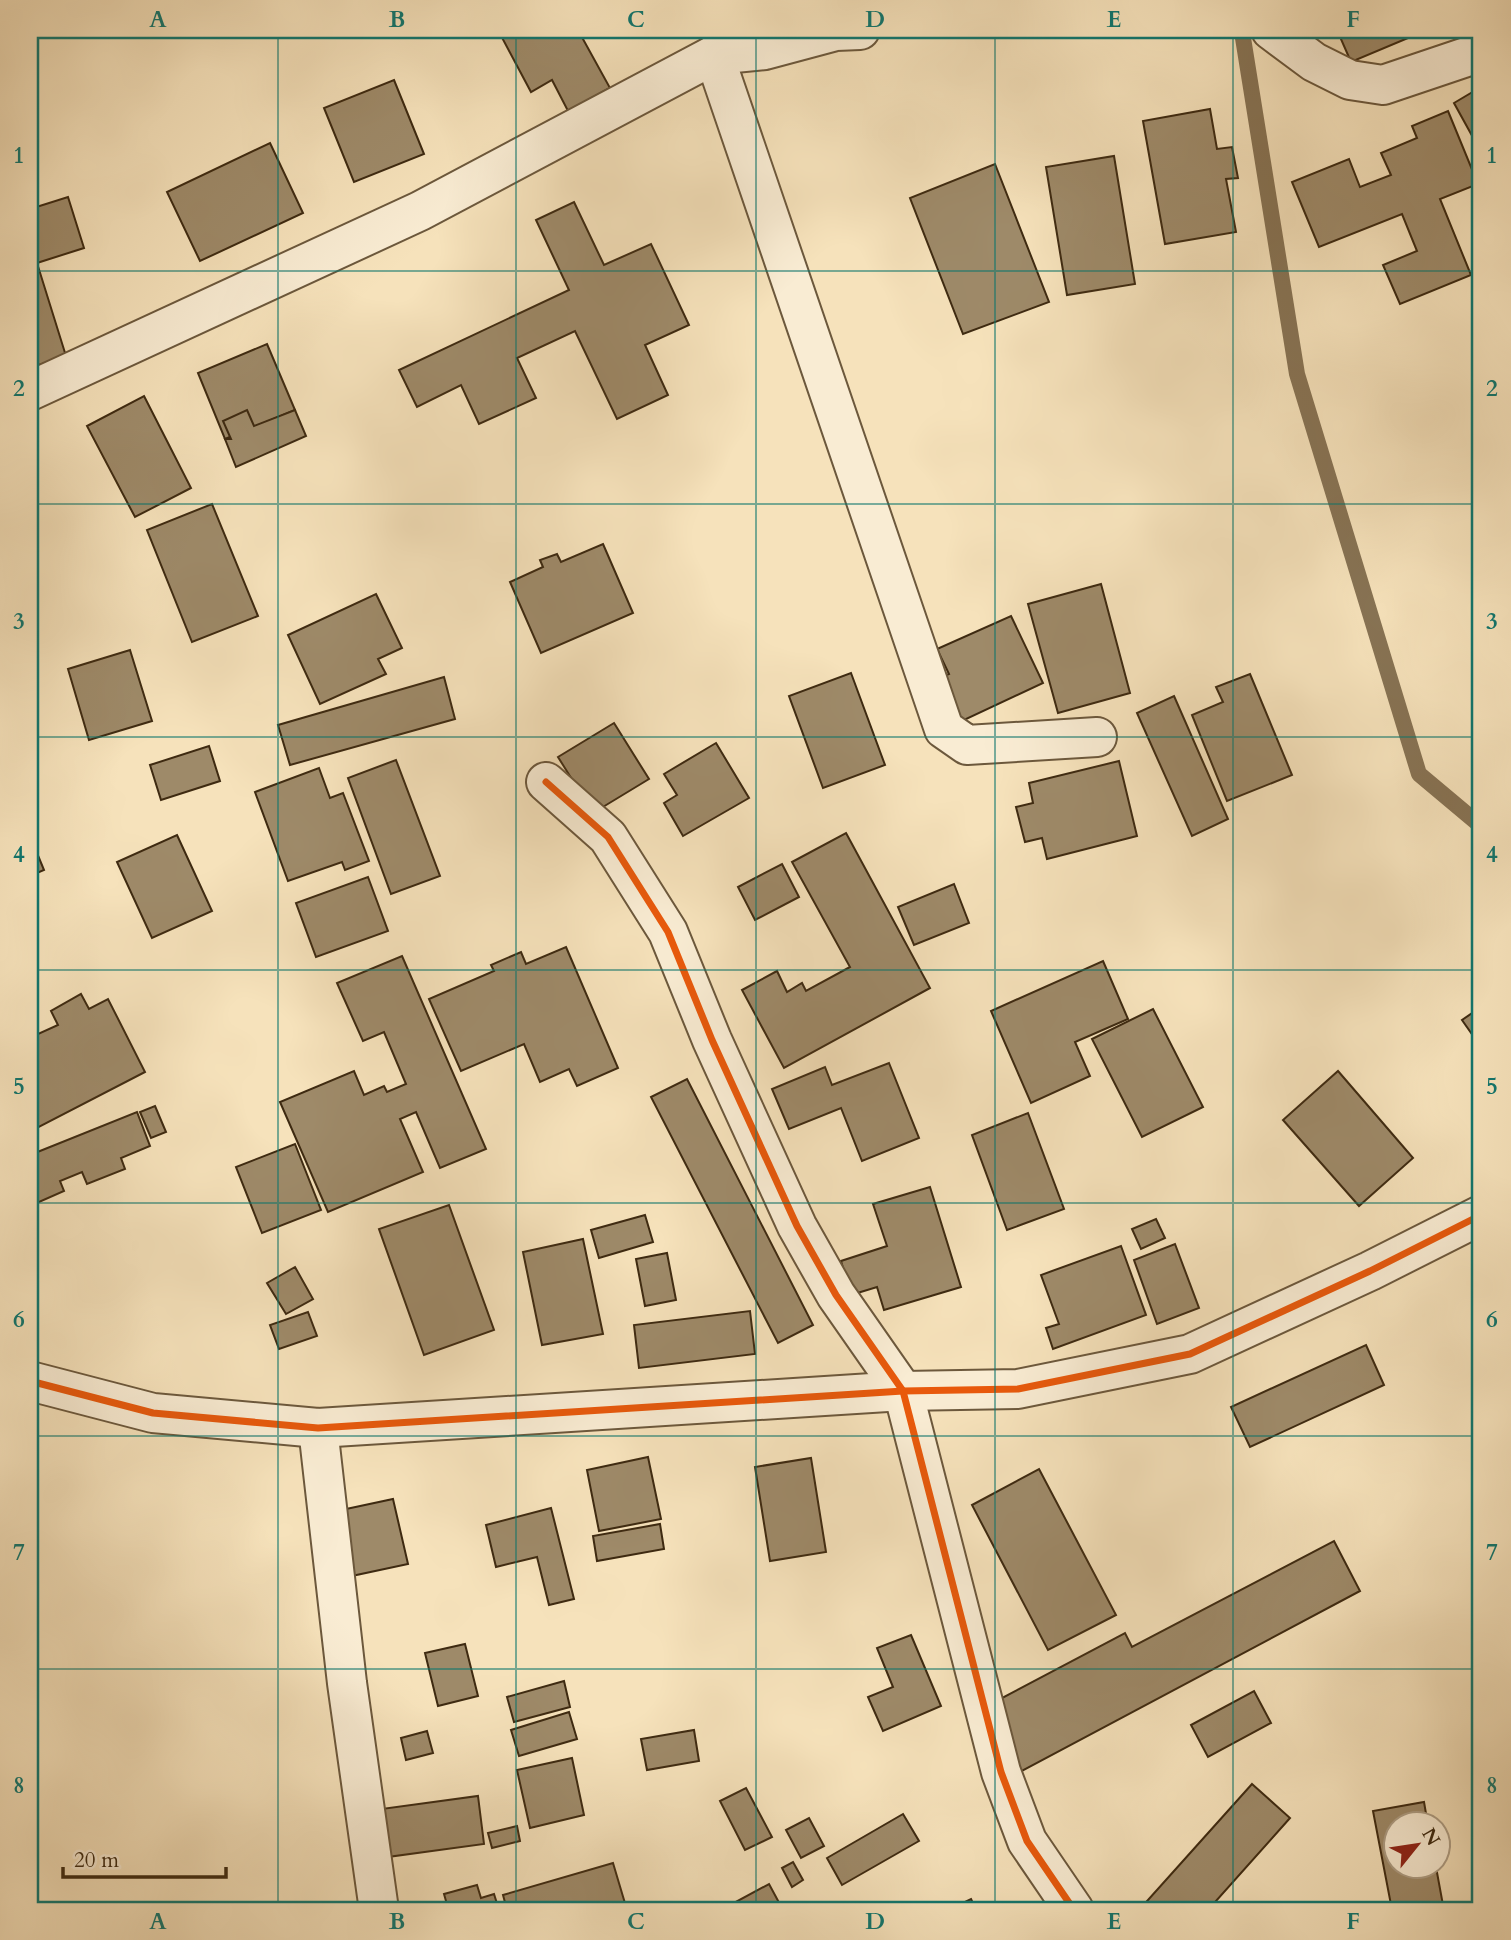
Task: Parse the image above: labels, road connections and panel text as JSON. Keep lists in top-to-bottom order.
{
  "scale_bar": "20 m",
  "north": "top right",
  "grid": {
    "columns": [
      "A",
      "B",
      "C",
      "D",
      "E",
      "F"
    ],
    "rows": [
      "1",
      "2",
      "3",
      "4",
      "5",
      "6",
      "7",
      "8"
    ]
  }
}
